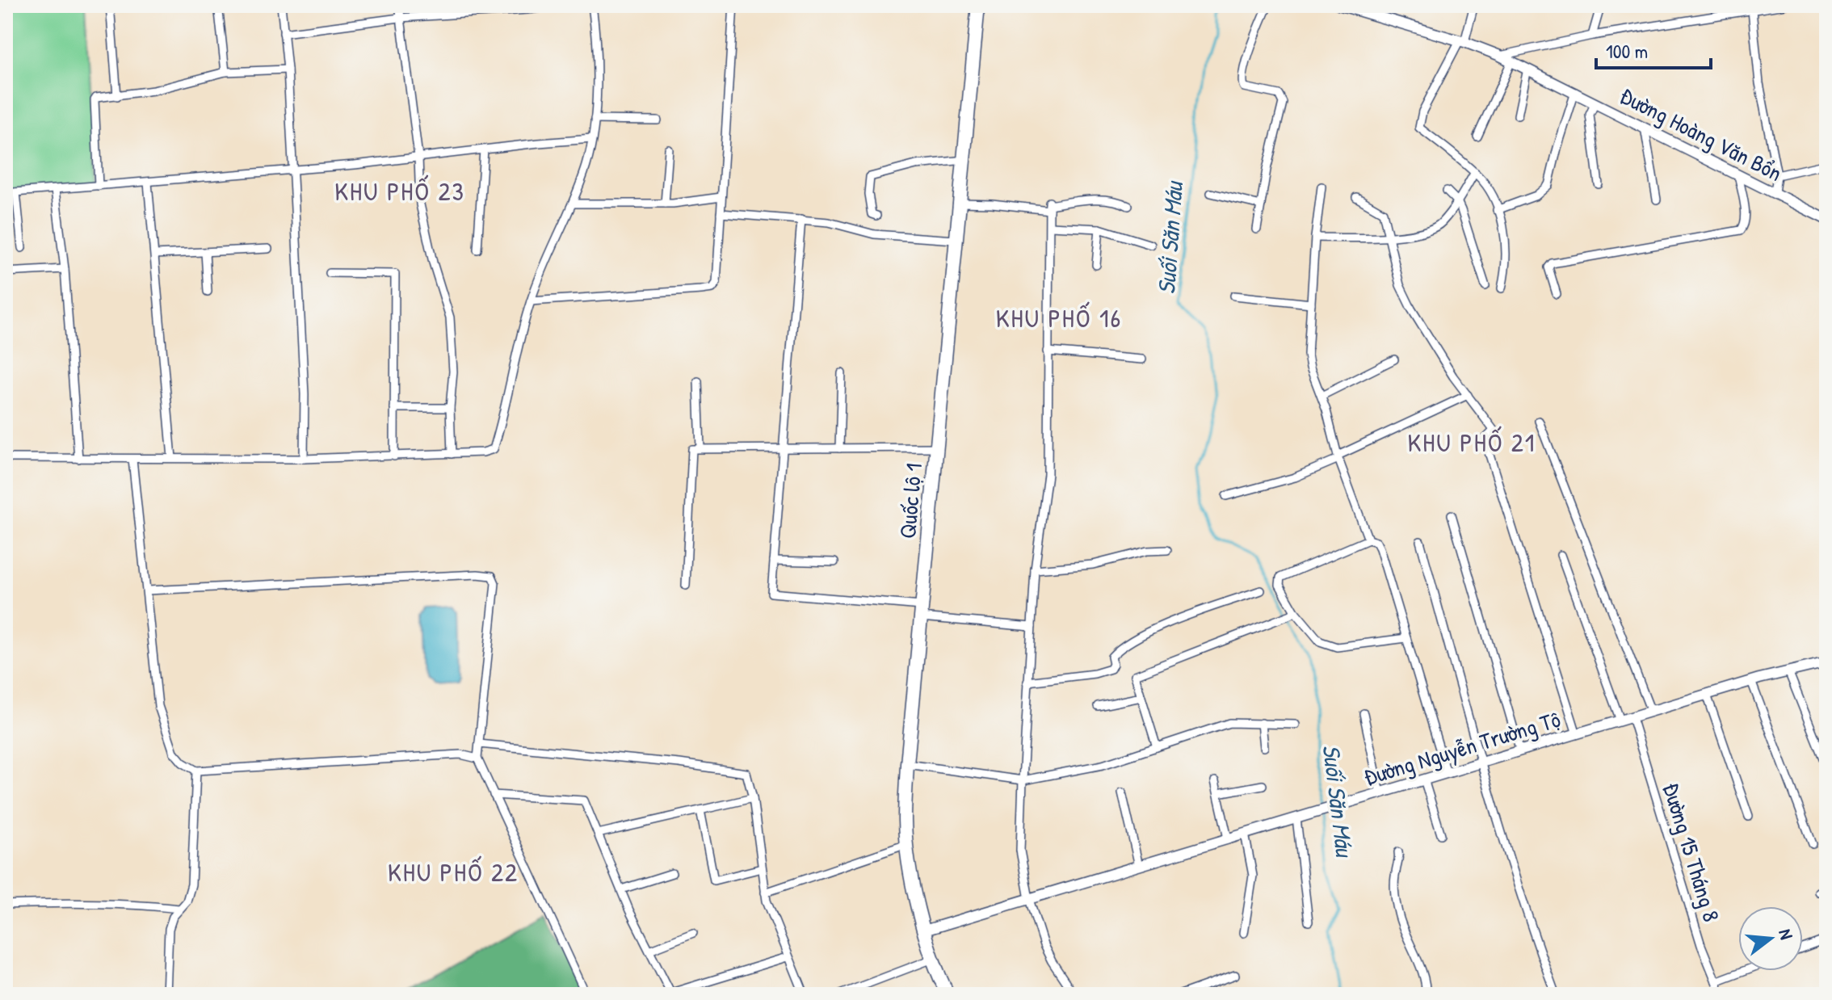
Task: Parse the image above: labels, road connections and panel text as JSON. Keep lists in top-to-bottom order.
{
  "streets": {
    "highway": ["Quốc lộ 1"],
    "main road": ["Đường Hoàng Văn Bổn", "Đường Nguyễn Trường Tộ"],
    "street": ["Đường 15 Tháng 8"]
  },
  "crossings": [
    ["Quốc lộ 1", "Đường Nguyễn Trường Tộ"],
    ["Đường Nguyễn Trường Tộ", "Đường 15 Tháng 8"]
  ],
  "districts": [
    "KHU PHỐ 23",
    "KHU PHỐ 16",
    "KHU PHỐ 21",
    "KHU PHỐ 22"
  ],
  "water": ["Suối Săn Máu"],
  "scale_bar": "100 m",
  "north": "right"
}
